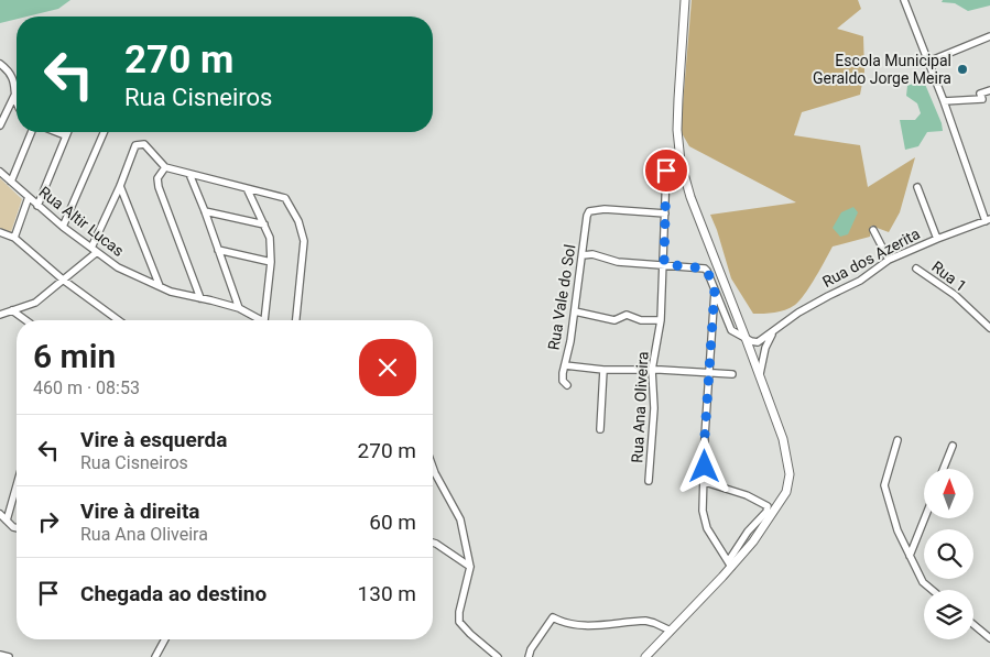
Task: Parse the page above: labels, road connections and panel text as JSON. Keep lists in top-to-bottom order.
{
  "streets": {
    "street": [
      "Rua Altir Lucas",
      "Rua dos Azerita",
      "Rua 1",
      "Rua Vale do Sol",
      "Rua Ana Oliveira"
    ]
  },
  "crossings": [
    ["Rua Vale do Sol", "Rua Ana Oliveira"]
  ],
  "places": ["Escola Municipal Geraldo Jorge Meira"],
  "north": "top",
  "page": {
    "turn": ["270 m", "Rua Cisneiros"],
    "heading": ["6 min", "460 m · 08:53"],
    "list": [
      {
        "name": "Vire à esquerda",
        "note": "Rua Cisneiros",
        "value": "270 m"
      },
      {
        "name": "Vire à direita",
        "note": "Rua Ana Oliveira",
        "value": "60 m"
      },
      {
        "name": "Chegada ao destino",
        "value": "130 m"
      }
    ]
  }
}
